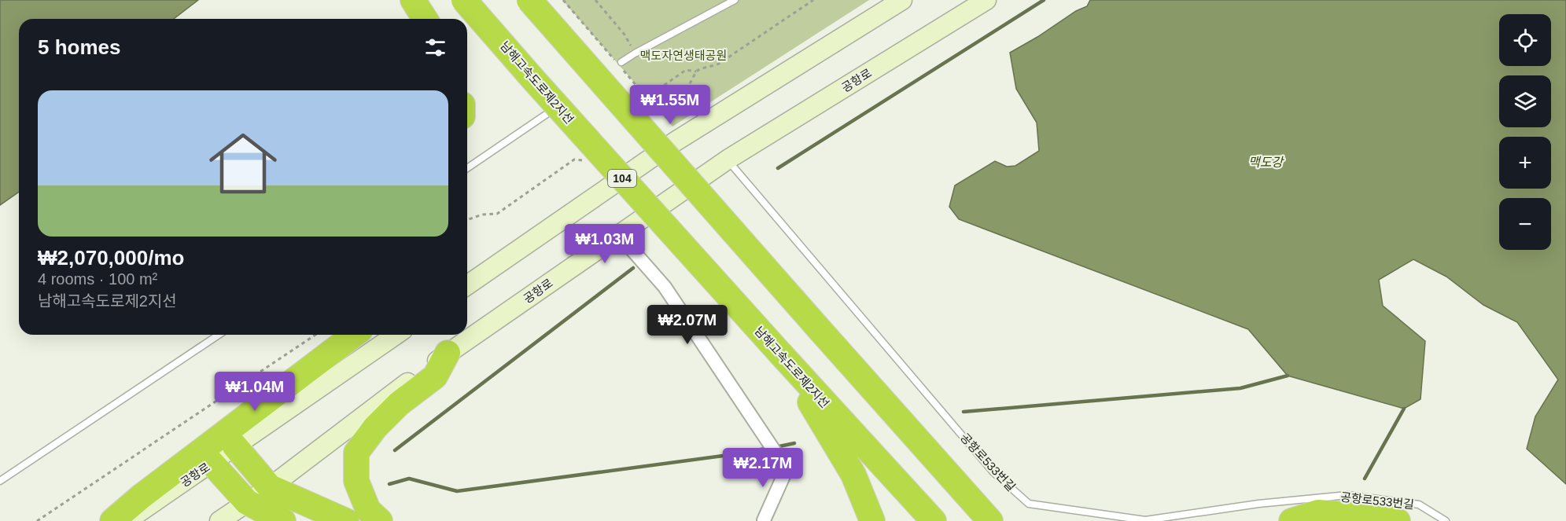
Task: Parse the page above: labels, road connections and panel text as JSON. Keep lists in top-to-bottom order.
{
  "streets": {
    "highway": ["남해고속도로제2지선", "104"],
    "main road": ["공항로"],
    "lane": ["공항로533번길"]
  },
  "crossings": [
    ["공항로", "공항로533번길"]
  ],
  "water": ["맥도강"],
  "parks": ["맥도자연생태공원"],
  "page": {
    "map_buttons": ["+", "−"],
    "heading": "5 homes",
    "list": [
      {
        "name": "₩2,070,000/mo",
        "note": "4 rooms · 100 m² · 남해고속도로제2지선"
      }
    ],
    "price": [
      "₩1.55M",
      "₩1.03M",
      "₩2.07M",
      "₩1.04M",
      "₩2.17M"
    ]
  }
}
